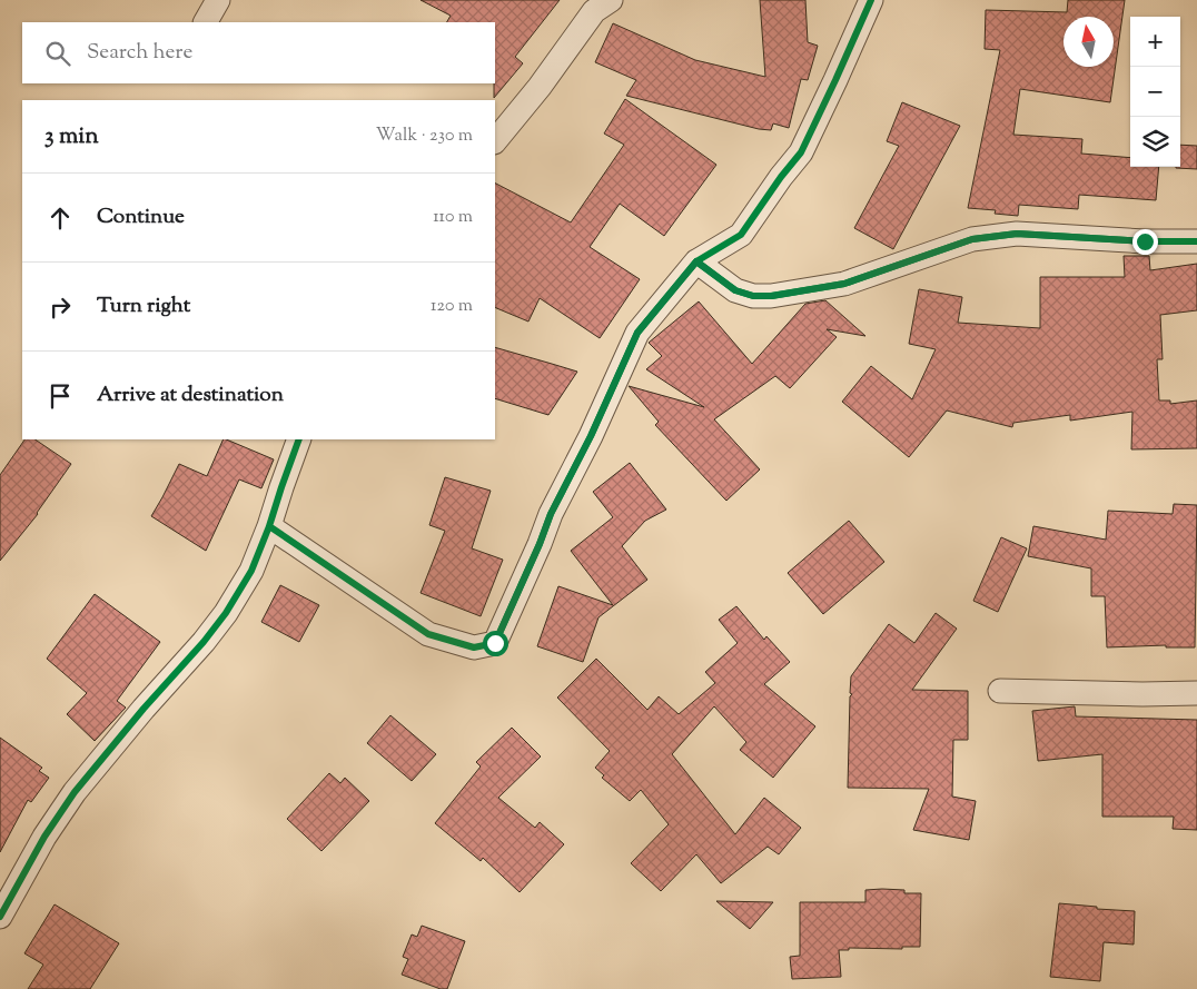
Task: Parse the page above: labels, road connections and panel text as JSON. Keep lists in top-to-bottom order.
{
  "north": "top",
  "page": {
    "map_buttons": ["+", "−"],
    "search": "Search here",
    "heading": ["3 min", "Walk · 230 m"],
    "list": [
      ["Continue", "110 m"],
      ["Turn right", "120 m"],
      "Arrive at destination"
    ]
  }
}
